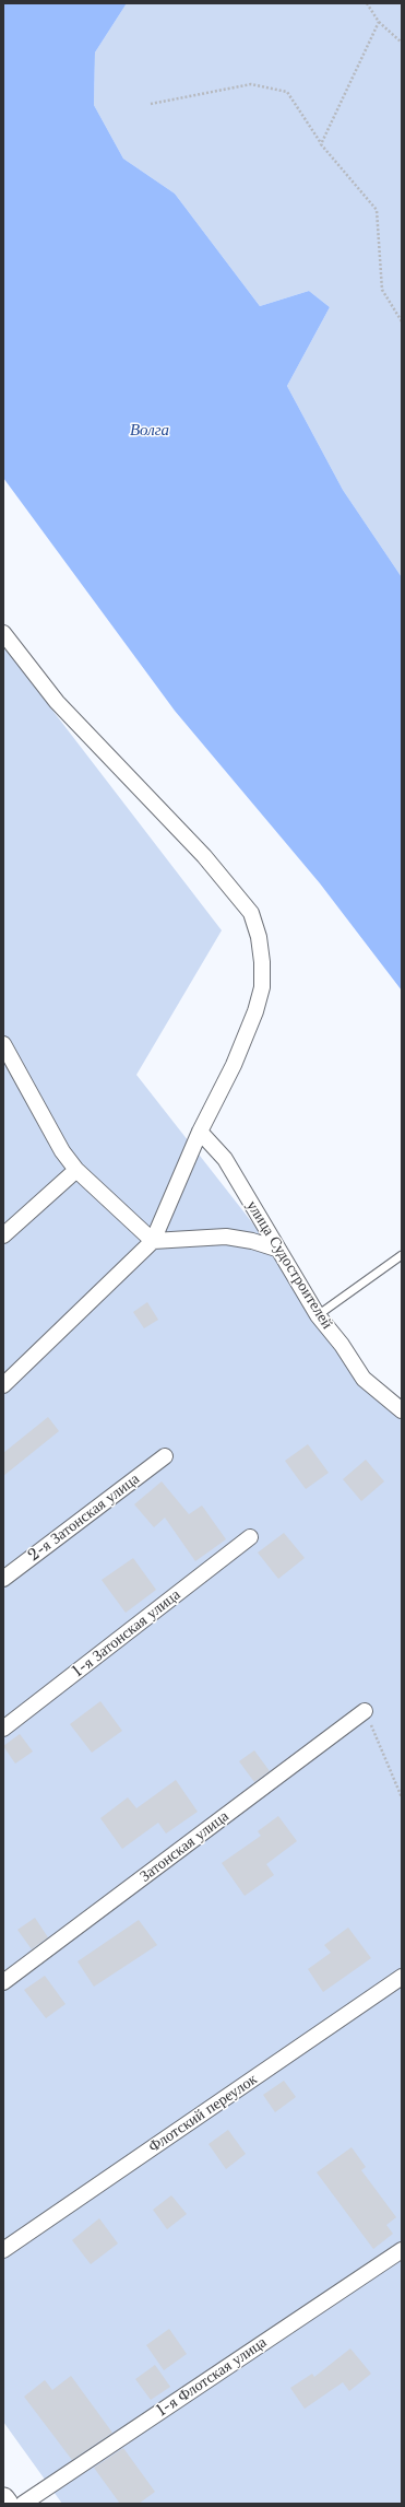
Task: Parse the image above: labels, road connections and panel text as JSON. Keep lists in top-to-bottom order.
{
  "streets": {
    "street": [
      "улица Судостроителей",
      "2-я Затонская улица",
      "1-я Затонская улица",
      "Затонская улица",
      "Флотский переулок",
      "1-я Флотская улица"
    ]
  },
  "water": ["Волга"]
}
